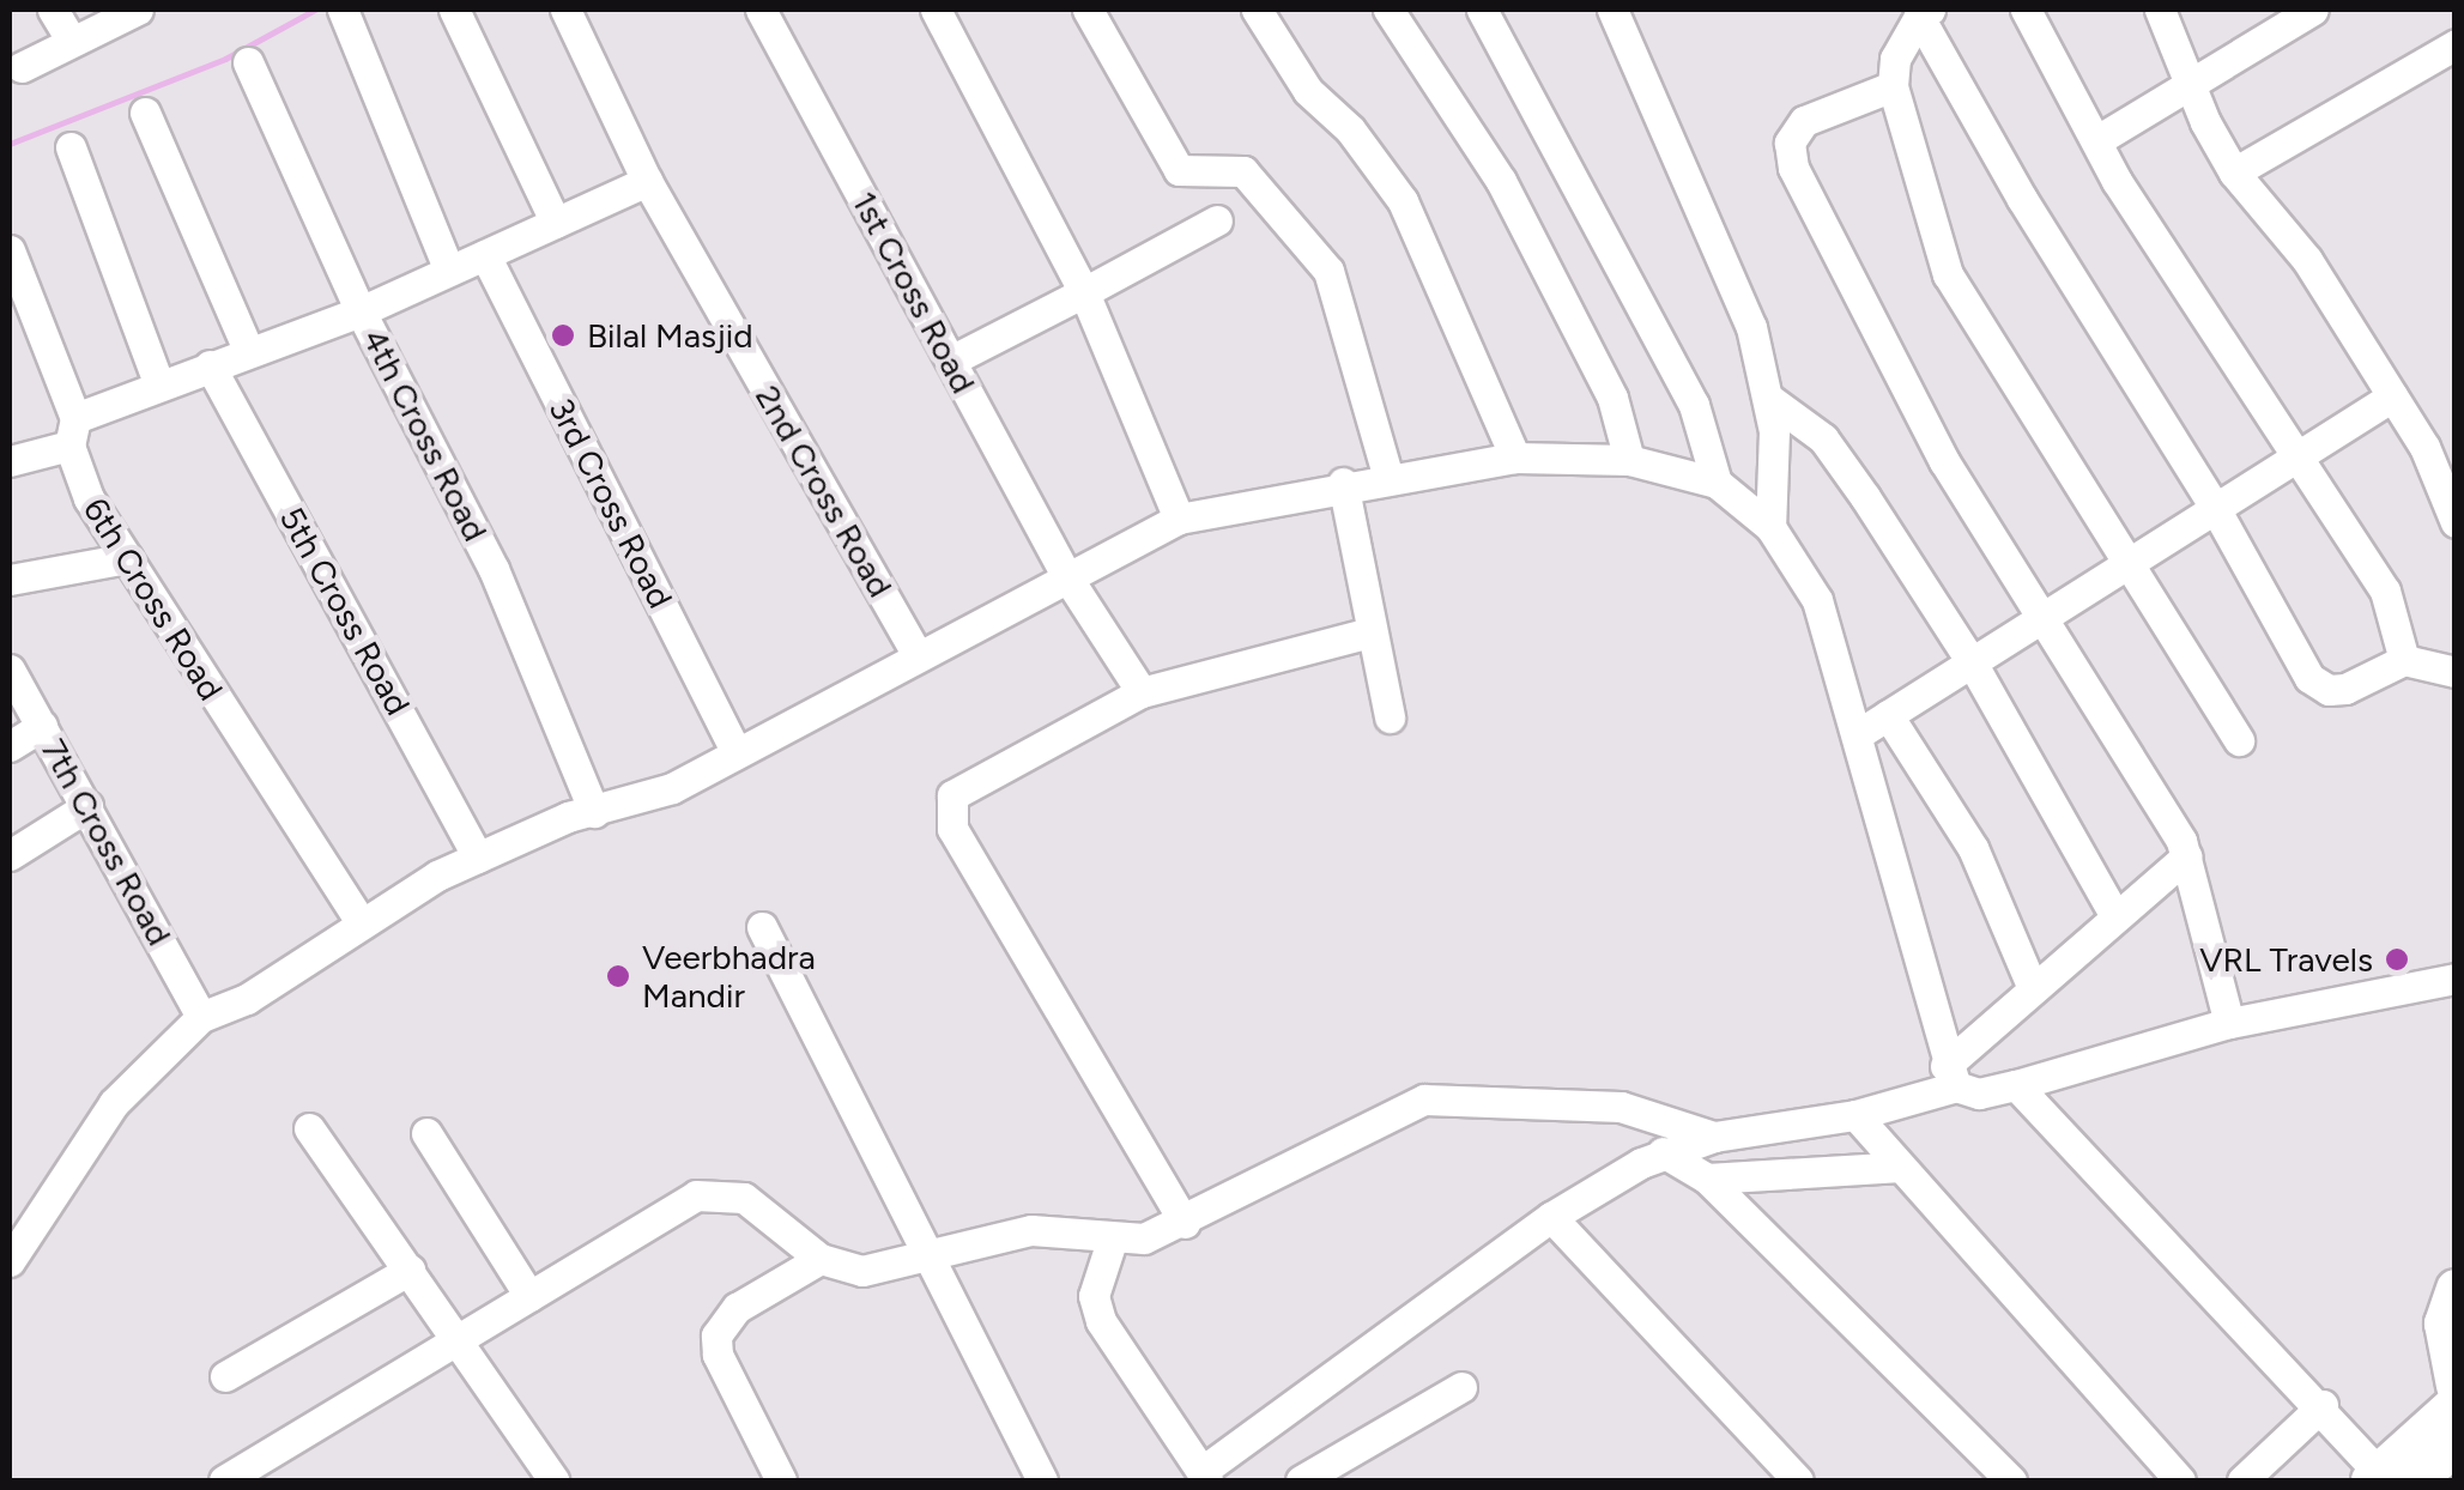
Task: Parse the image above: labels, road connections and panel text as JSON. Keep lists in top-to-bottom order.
{
  "streets": {
    "street": [
      "1st Cross Road",
      "4th Cross Road",
      "2nd Cross Road",
      "3rd Cross Road",
      "6th Cross Road",
      "5th Cross Road",
      "7th Cross Road"
    ]
  },
  "places": ["Bilal Masjid", "VRL Travels", "Veerbhadra Mandir"]
}
